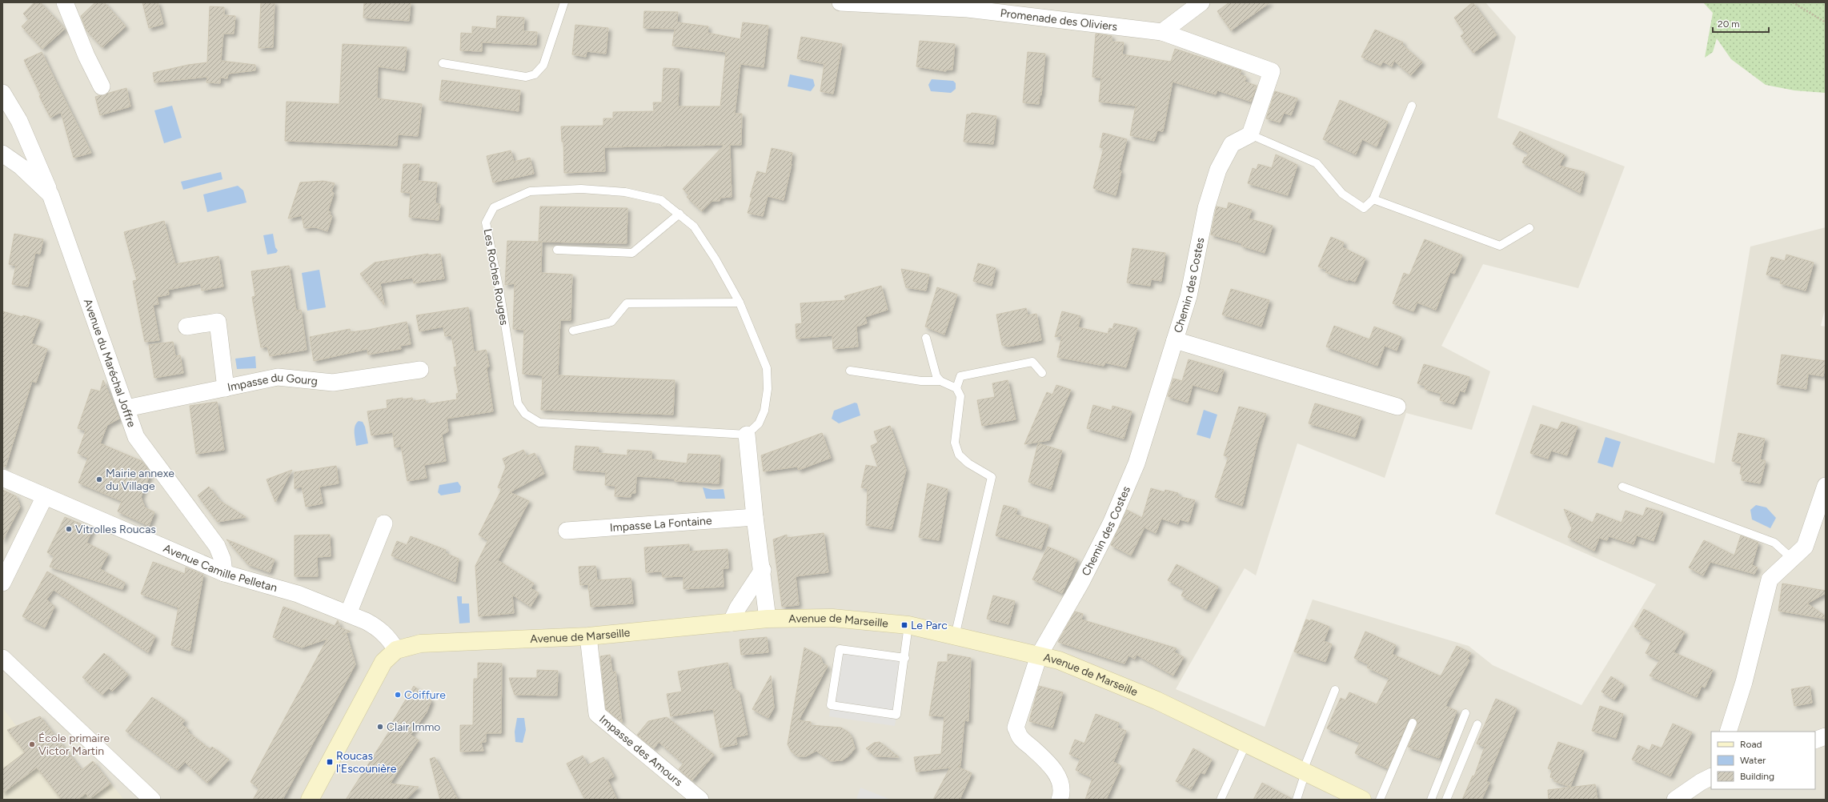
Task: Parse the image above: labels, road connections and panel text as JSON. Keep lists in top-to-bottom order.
{
  "streets": {
    "street": [
      "Promenade des Oliviers",
      "Chemin des Costes",
      "Avenue du Maréchal Joffre",
      "Impasse du Gourg",
      "Impasse La Fontaine",
      "Avenue Camille Pelletan",
      "Avenue de Marseille",
      "Impasse des Amours"
    ],
    "lane": ["Les Roches Rouges"]
  },
  "crossings": [
    ["Chemin des Costes", "Avenue de Marseille"],
    ["Avenue du Maréchal Joffre", "Impasse du Gourg"],
    ["Avenue du Maréchal Joffre", "Avenue Camille Pelletan"],
    ["Avenue Camille Pelletan", "Avenue de Marseille"],
    ["Avenue de Marseille", "Impasse des Amours"]
  ],
  "places": {
    "other": [
      "Mairie annexe du Village",
      "Vitrolles Roucas",
      "Coiffure",
      "Clair Immo",
      "École primaire Victor Martin"
    ],
    "transit": ["Le Parc", "Roucas l'Escounière"]
  },
  "legend": ["Road", "Water", "Building"],
  "scale_bar": "20 m"
}
